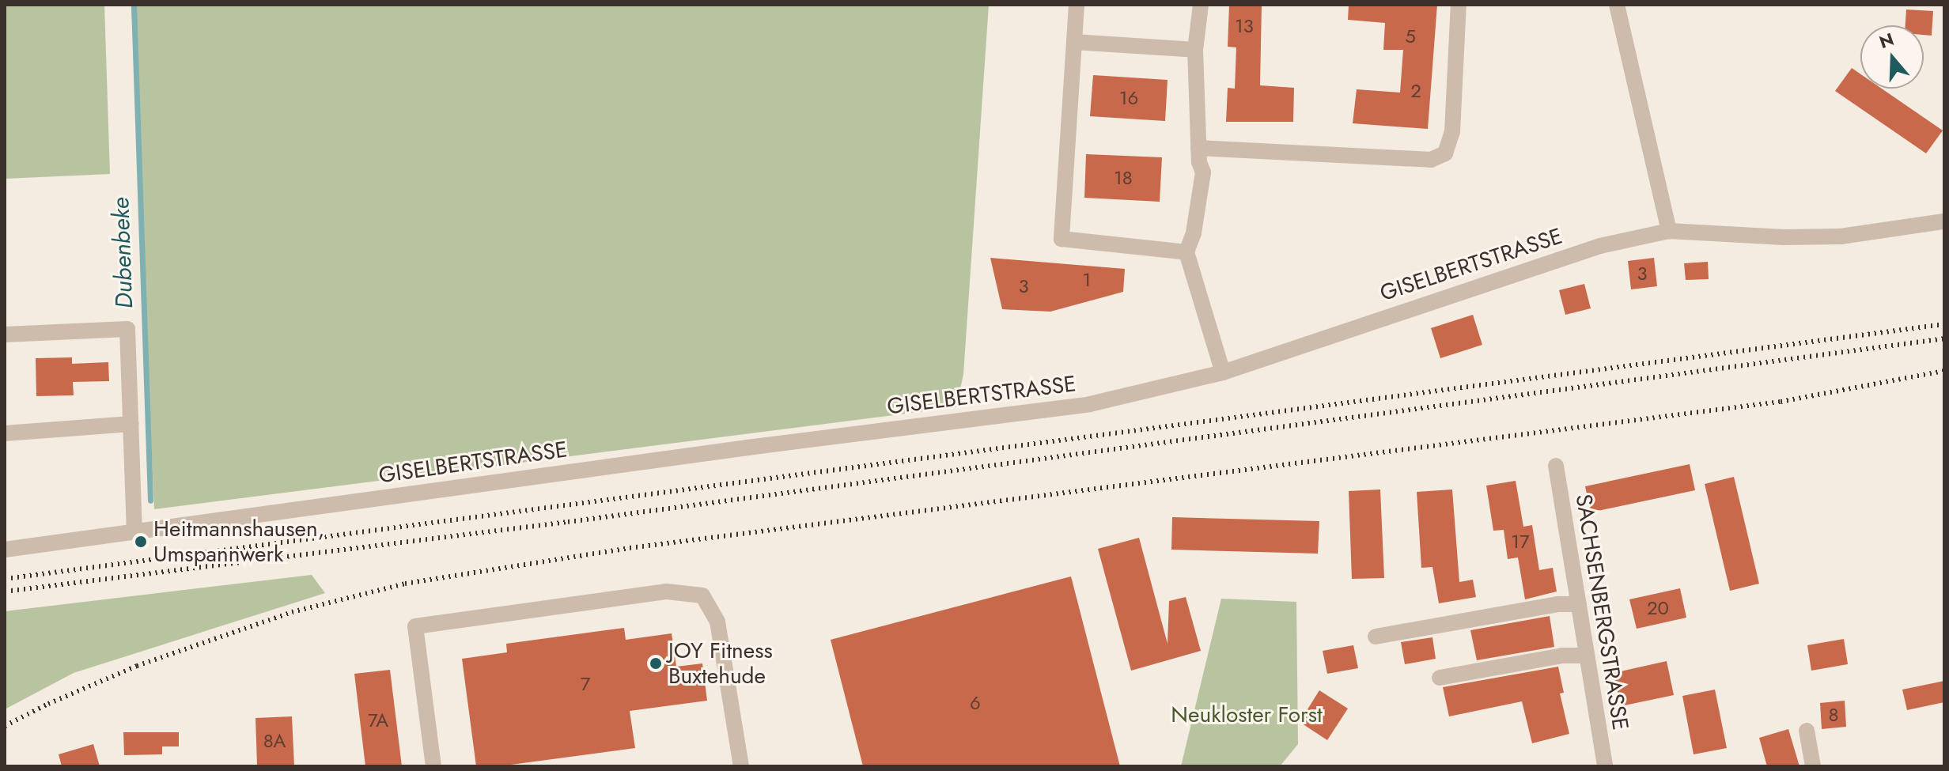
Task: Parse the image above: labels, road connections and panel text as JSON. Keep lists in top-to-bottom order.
{
  "streets": {
    "street": ["GISELBERTSTRASSE", "SACHSENBERGSTRASSE"]
  },
  "water": ["Dubenbeke"],
  "parks": ["Neukloster Forst"],
  "places": ["Heitmannshausen, Umspannwerk", "JOY Fitness Buxtehude"],
  "house_numbers": [
    "13",
    "5",
    "2",
    "16",
    "18",
    "3",
    "1",
    "3",
    "17",
    "20",
    "7",
    "6",
    "8",
    "7A",
    "8A"
  ],
  "north": "top"
}
